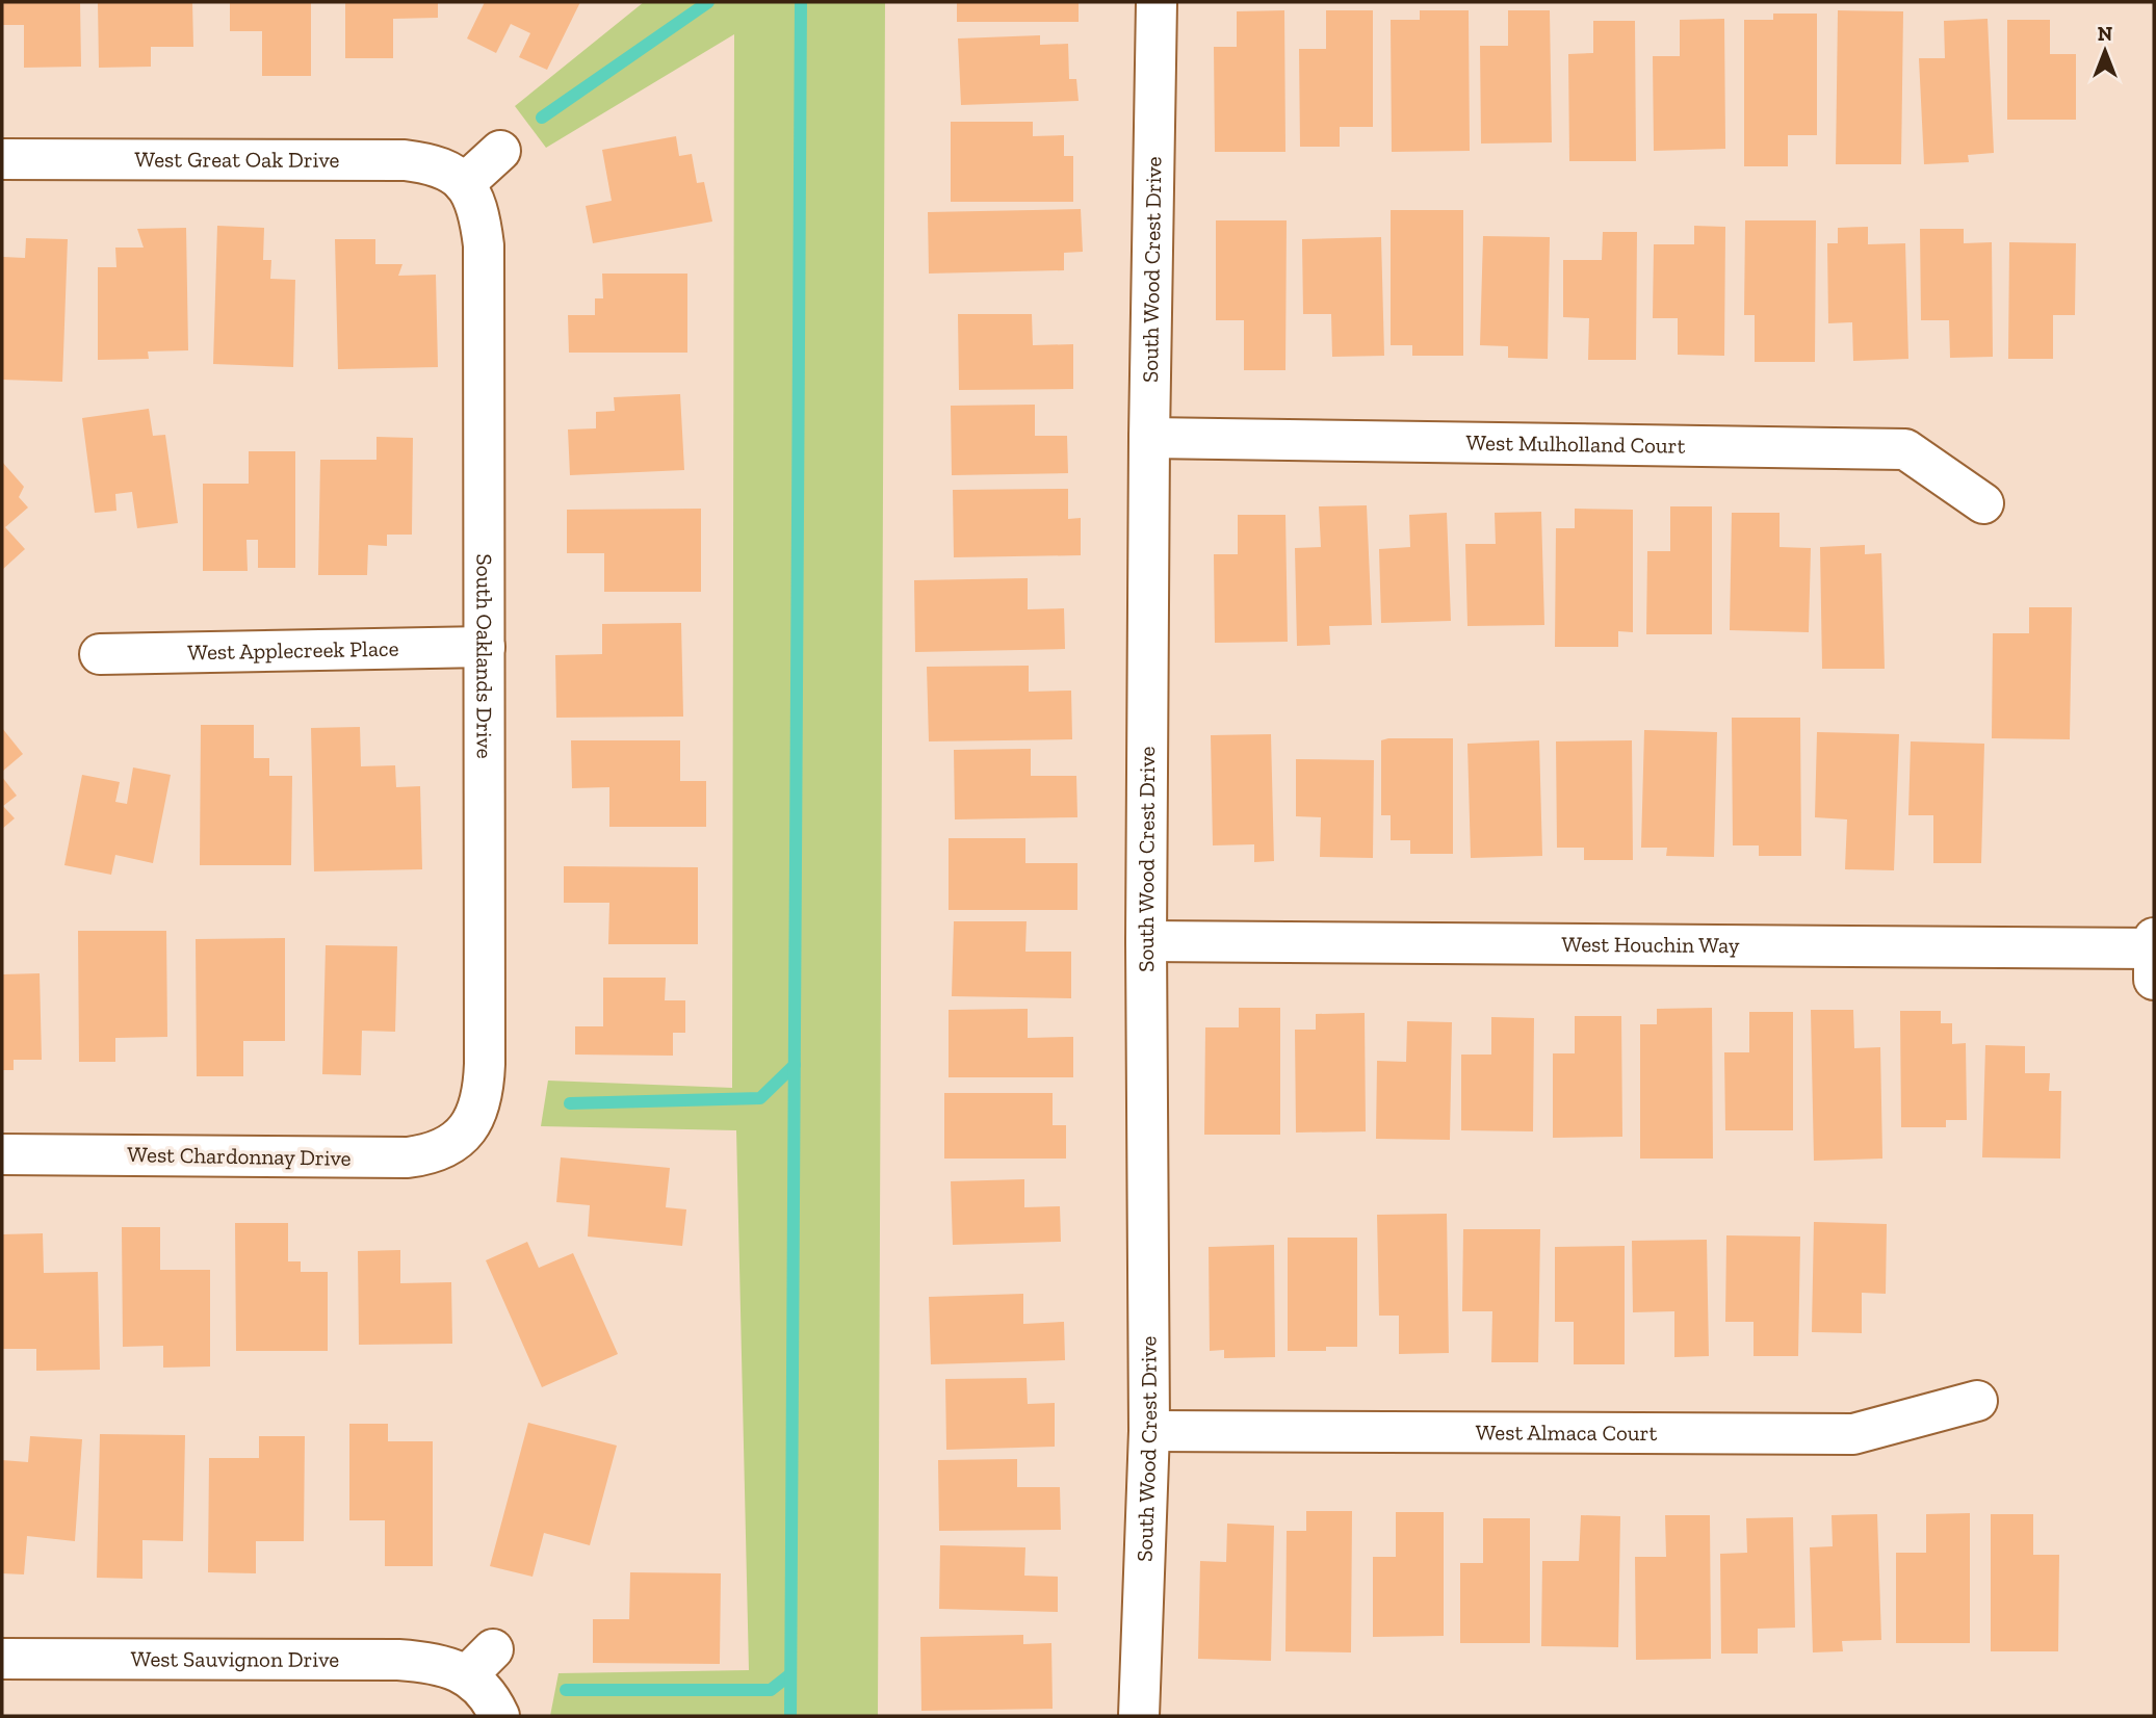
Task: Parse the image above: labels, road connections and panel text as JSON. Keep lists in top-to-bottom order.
{
  "streets": {
    "street": [
      "West Great Oak Drive",
      "South Wood Crest Drive",
      "West Mulholland Court",
      "West Applecreek Place",
      "South Oaklands Drive",
      "West Houchin Way",
      "West Chardonnay Drive",
      "West Almaca Court",
      "West Sauvignon Drive"
    ]
  },
  "crossings": [
    ["West Great Oak Drive", "South Oaklands Drive"],
    ["South Wood Crest Drive", "West Mulholland Court"],
    ["South Wood Crest Drive", "West Houchin Way"],
    ["South Wood Crest Drive", "West Almaca Court"],
    ["West Applecreek Place", "South Oaklands Drive"],
    ["South Oaklands Drive", "West Chardonnay Drive"]
  ],
  "north": "top"
}
